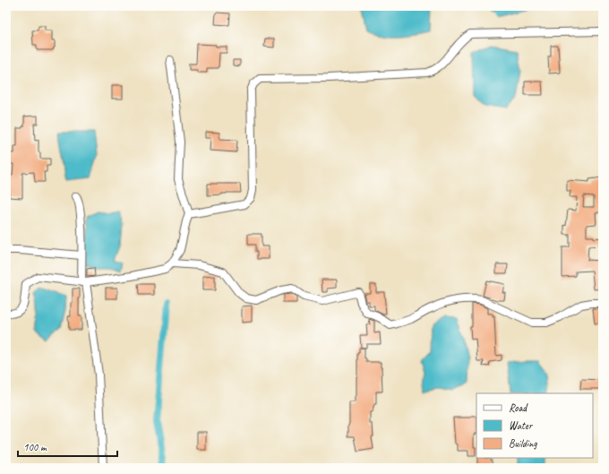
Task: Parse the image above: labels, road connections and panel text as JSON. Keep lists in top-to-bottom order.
{
  "legend": ["Road", "Water", "Building"],
  "scale_bar": "100 m"
}
